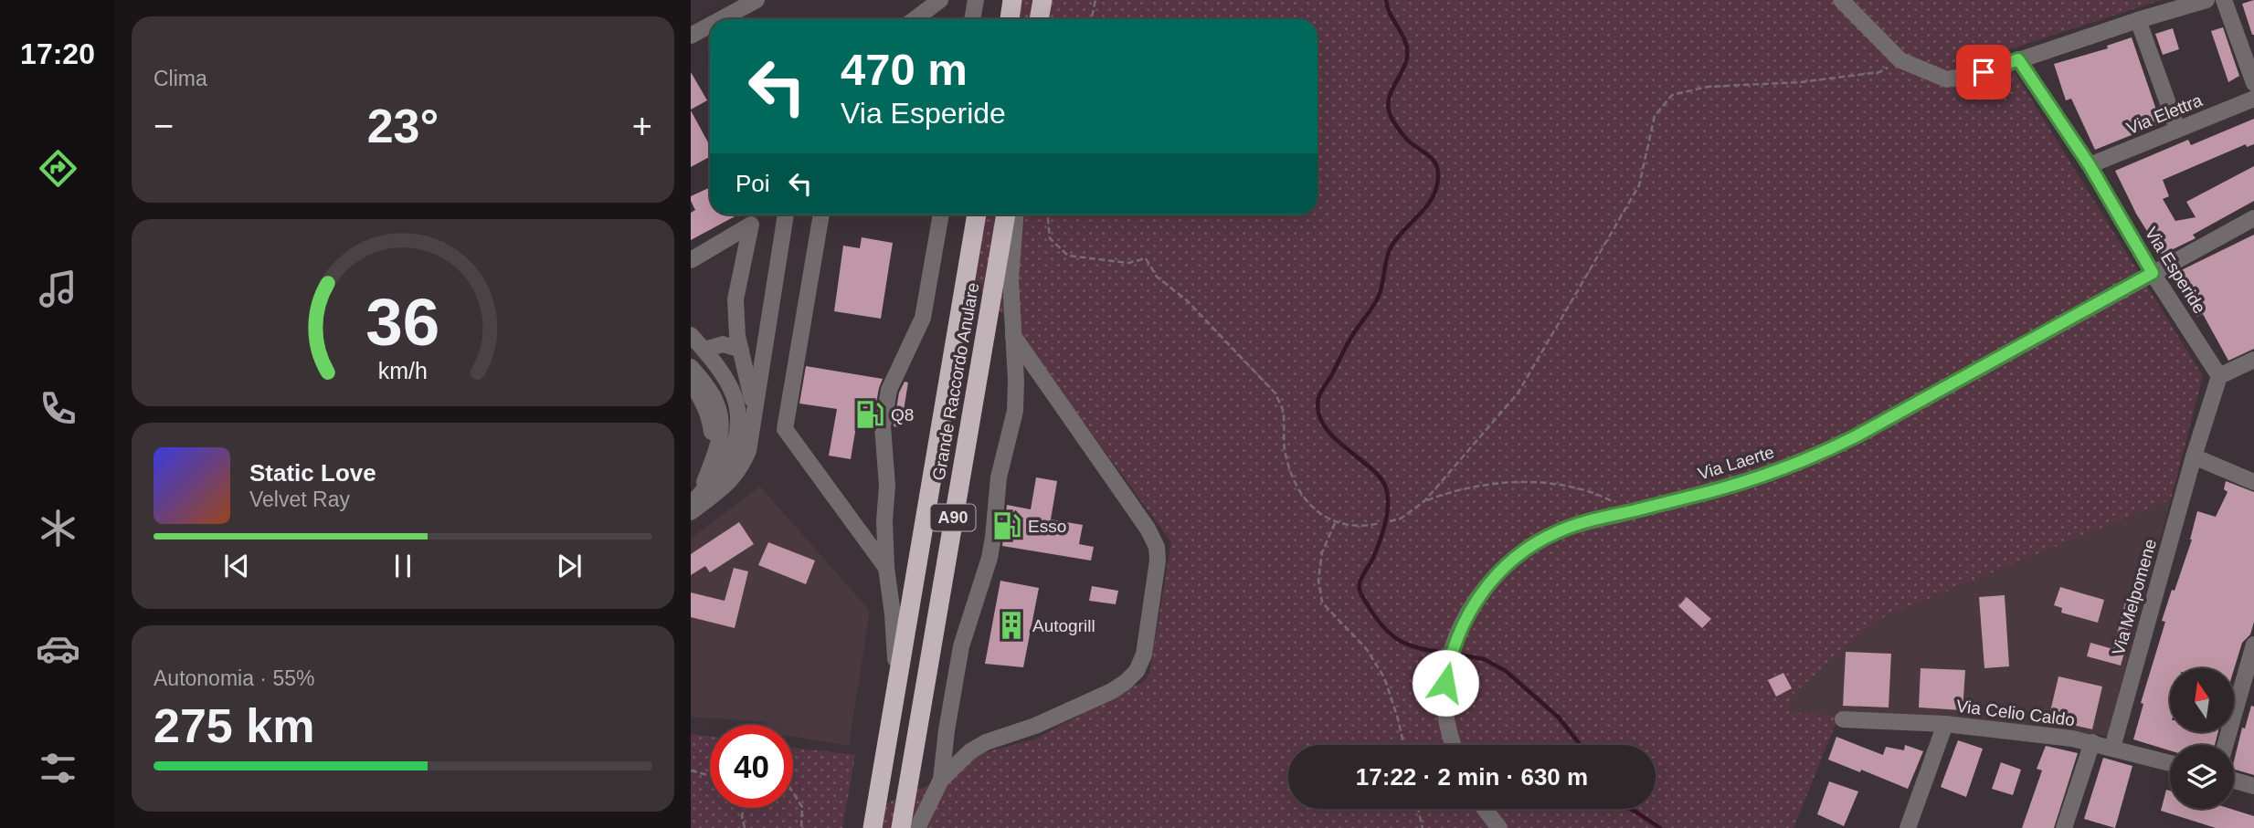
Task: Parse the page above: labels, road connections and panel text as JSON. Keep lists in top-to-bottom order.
{
  "streets": {
    "highway": ["Grande Raccordo Anulare", "A90"],
    "street": [
      "Via Elettra",
      "Via Esperide",
      "Via Laerte",
      "Via Melpomene",
      "Via Celio Caldo"
    ]
  },
  "crossings": [
    ["Via Elettra", "Via Esperide"],
    ["Via Esperide", "Via Laerte"],
    ["Via Melpomene", "Via Celio Caldo"]
  ],
  "places": {
    "fuel station": ["Q8", "Esso"],
    "building": ["Autogrill"]
  },
  "north": "top",
  "page": {
    "tabs": "17:20",
    "tile": [
      "Clima",
      ["Autonomia · 55%", "275 km"]
    ],
    "turn": ["470 m", "Via Esperide"],
    "heat": ["−", "23°", "+"],
    "then": "Poi",
    "song": ["Static Love", "Velvet Ray"],
    "limit": "40",
    "trip": "17:22 · 2 min · 630 m",
    "gauge": ["36", "km/h"]
  }
}
